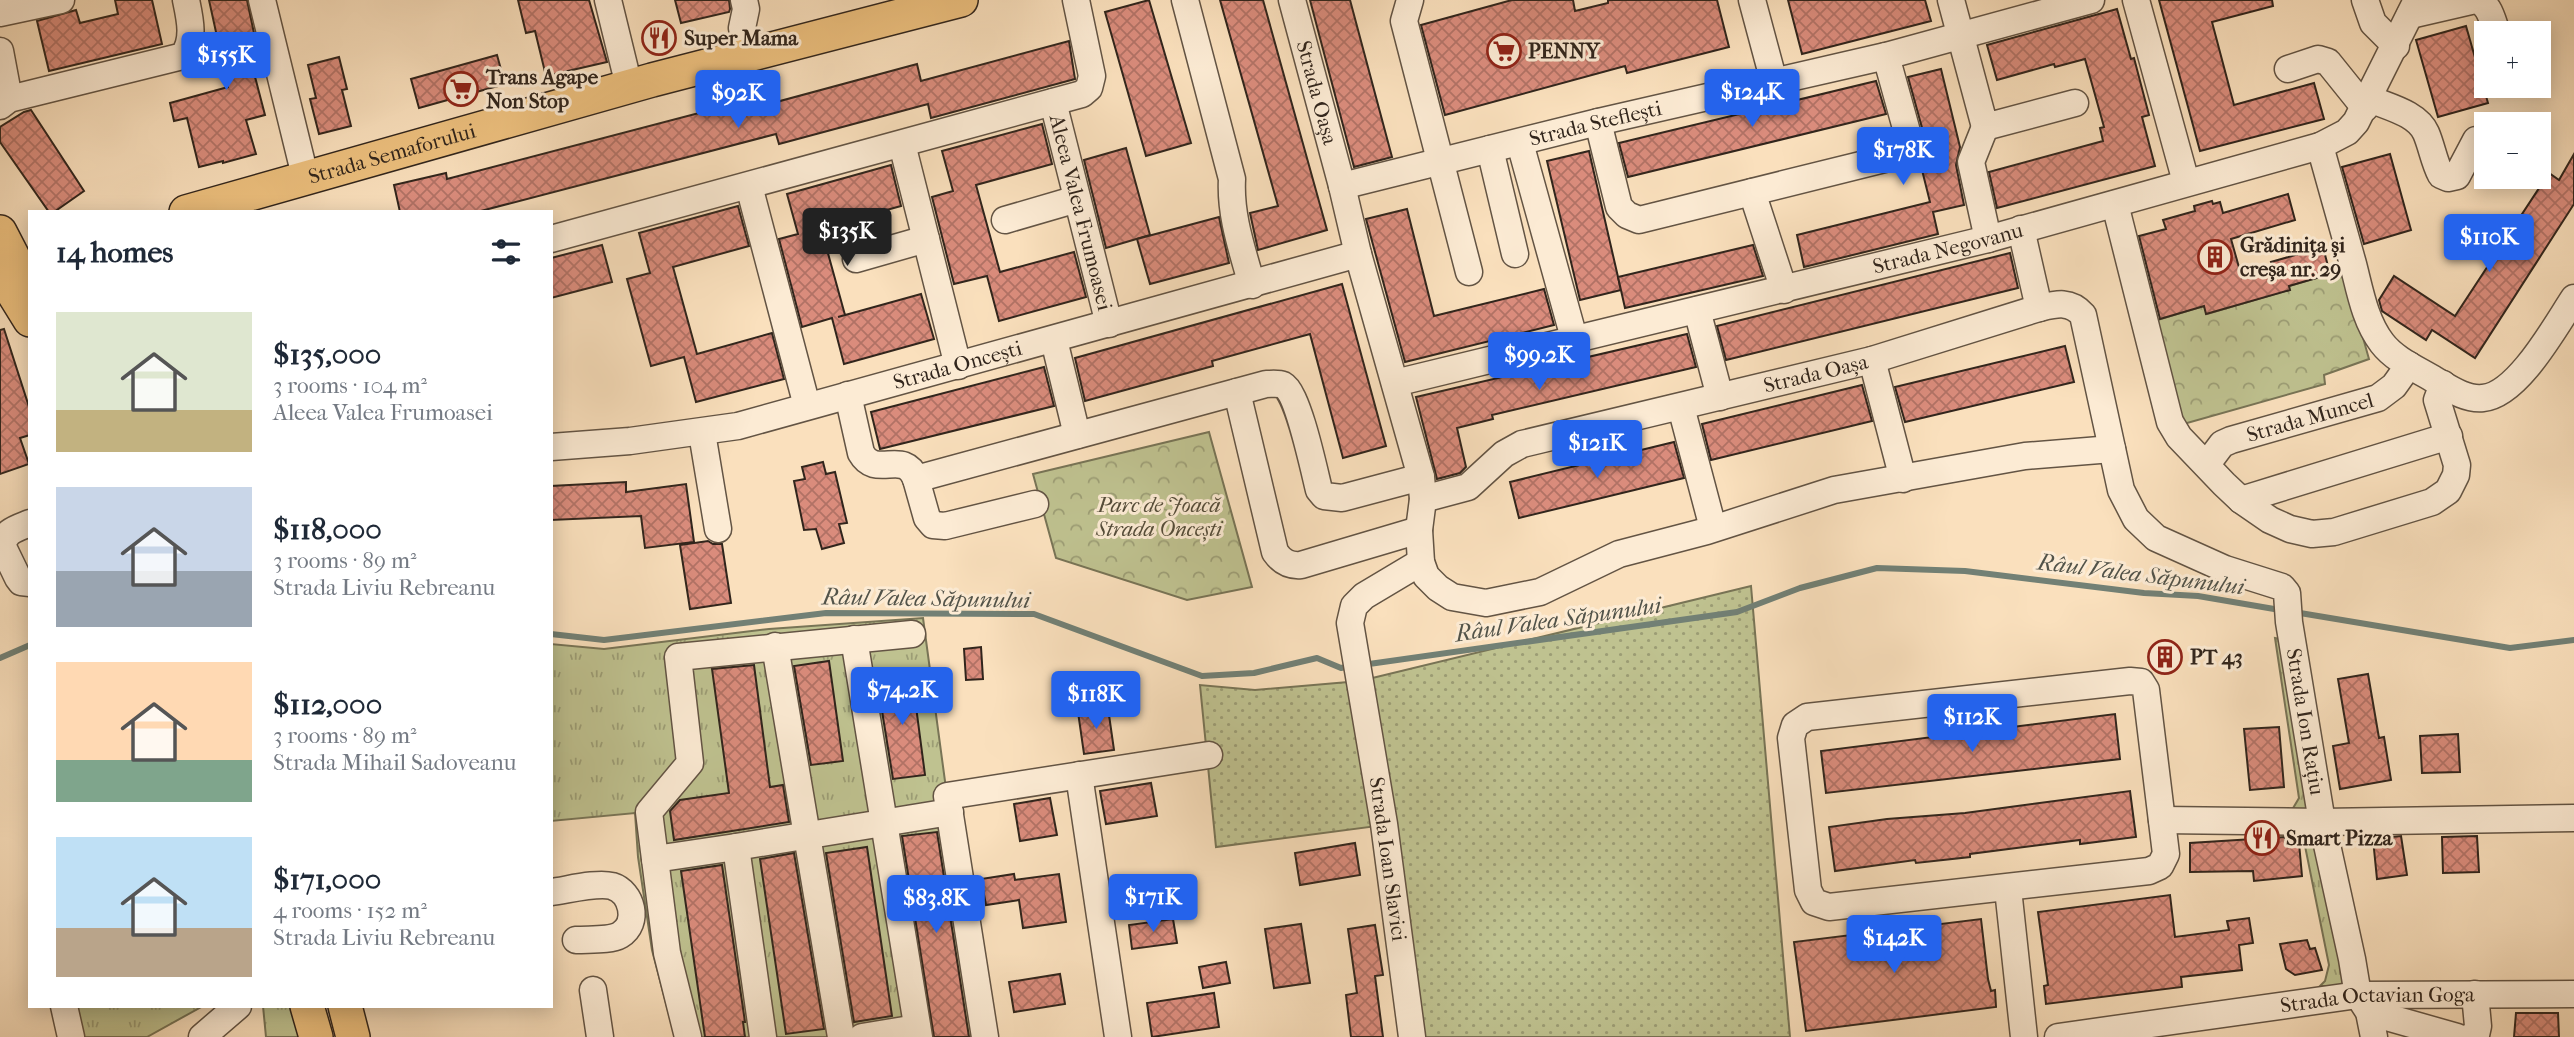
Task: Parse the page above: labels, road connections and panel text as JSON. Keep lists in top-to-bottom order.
{
  "streets": {
    "main road": ["Strada Semaforului"],
    "street": [
      "Strada Oașa",
      "Strada Steflești",
      "Aleea Valea Frumoasei",
      "Strada Negovanu",
      "Strada Oncești",
      "Strada Muncel",
      "Strada Ion Rațiu",
      "Strada Ioan Slavici",
      "Strada Octavian Goga"
    ]
  },
  "crossings": [
    ["Strada Oașa", "Strada Steflești"],
    ["Strada Oașa", "Strada Negovanu"],
    ["Strada Oașa", "Strada Oncești"],
    ["Strada Oașa", "Strada Ion Rațiu"],
    ["Aleea Valea Frumoasei", "Strada Oncești"],
    ["Strada Ion Rațiu", "Strada Octavian Goga"]
  ],
  "water": ["Râul Valea Săpunului"],
  "parks": ["Parc de Joacă Strada Oncești"],
  "places": {
    "restaurant": ["Super Mama", "Smart Pizza"],
    "supermarket": ["PENNY", "Trans Agape Non Stop"],
    "building": ["Grădinița și creșa nr. 29", "PT 43"]
  },
  "page": {
    "map_buttons": ["+", "−"],
    "price": [
      "$155K",
      "$124K",
      "$92K",
      "$178K",
      "$135K",
      "$110K",
      "$99.2K",
      "$121K",
      "$74.2K",
      "$118K",
      "$112K",
      "$171K",
      "$83.8K",
      "$142K"
    ],
    "heading": "14 homes",
    "list": [
      {
        "name": "$135,000",
        "note": "3 rooms · 104 m² · Aleea Valea Frumoasei"
      },
      {
        "name": "$118,000",
        "note": "3 rooms · 89 m² · Strada Liviu Rebreanu"
      },
      {
        "name": "$112,000",
        "note": "3 rooms · 89 m² · Strada Mihail Sadoveanu"
      },
      {
        "name": "$171,000",
        "note": "4 rooms · 152 m² · Strada Liviu Rebreanu"
      }
    ]
  }
}
